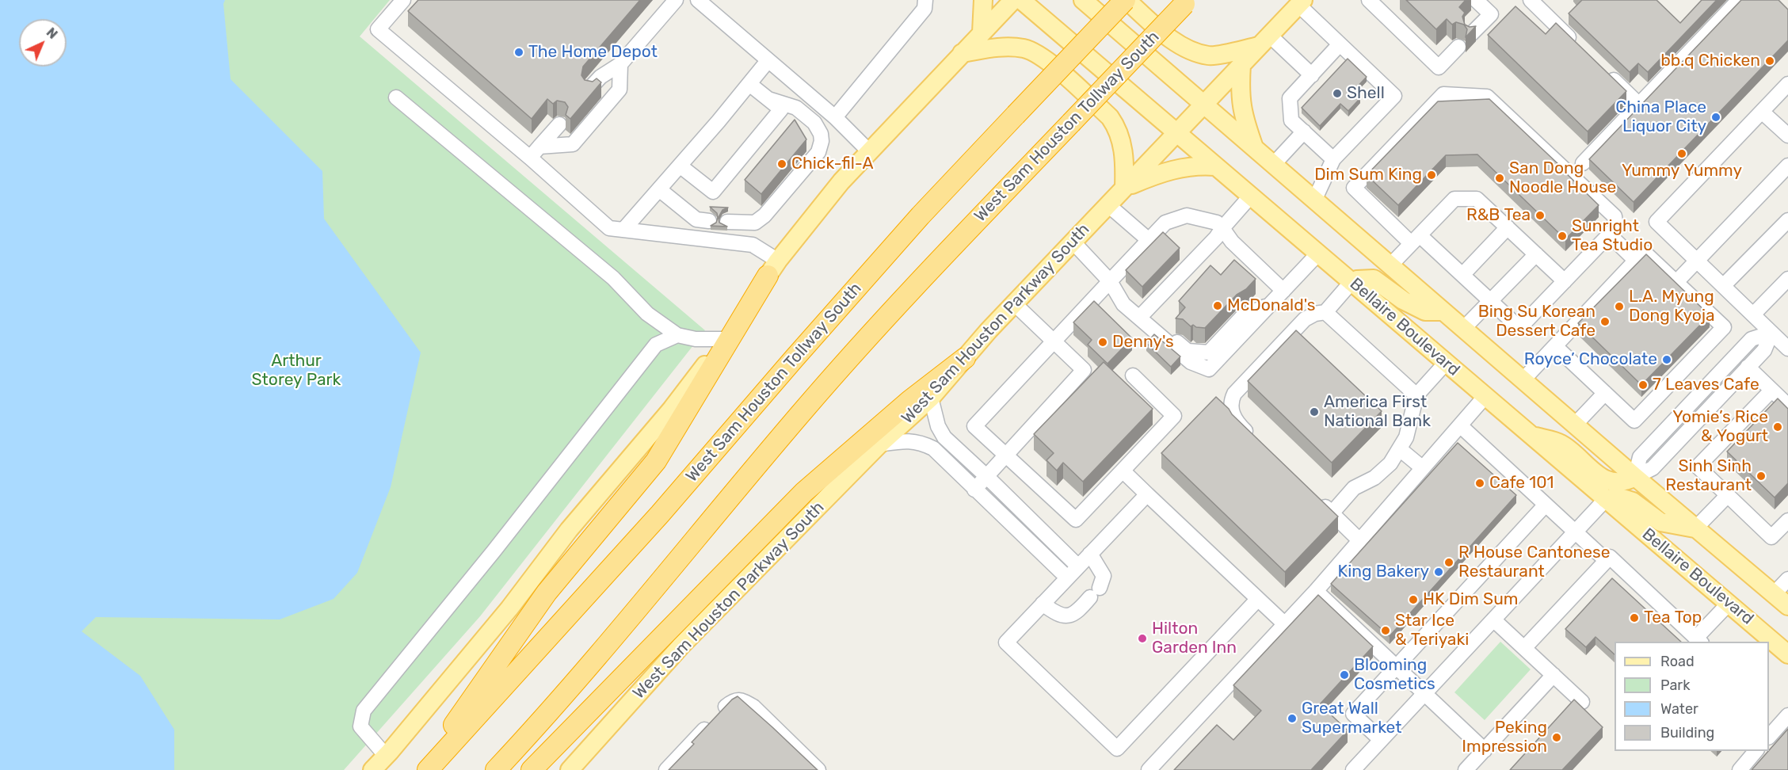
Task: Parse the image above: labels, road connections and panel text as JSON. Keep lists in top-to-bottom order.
{
  "streets": {
    "highway": ["West Sam Houston Tollway South"],
    "main road": ["West Sam Houston Parkway South", "Bellaire Boulevard"]
  },
  "crossings": [
    ["West Sam Houston Parkway South", "Bellaire Boulevard"]
  ],
  "parks": ["Arthur Storey Park"],
  "places": [
    "The Home Depot",
    "bb.q Chicken",
    "Shell",
    "China Place Liquor City",
    "Yummy Yummy",
    "Chick-fil-A",
    "Dim Sum King",
    "San Dong Noodle House",
    "R&B Tea",
    "Sunright Tea Studio",
    "McDonald's",
    "L.A. Myung Dong Kyoja",
    "Bing Su Korean Dessert Cafe",
    "Denny's",
    "Royce’ Chocolate",
    "7 Leaves Cafe",
    "America First National Bank",
    "Yomie’s Rice & Yogurt",
    "Sinh Sinh Restaurant",
    "Cafe 101",
    "R House Cantonese Restaurant",
    "King Bakery",
    "HK Dim Sum",
    "Tea Top",
    "Star Ice & Teriyaki",
    "Hilton Garden Inn",
    "Blooming Cosmetics",
    "Great Wall Supermarket",
    "Peking Impression"
  ],
  "legend": [
    "Road",
    "Park",
    "Water",
    "Building"
  ],
  "north": "top right"
}
